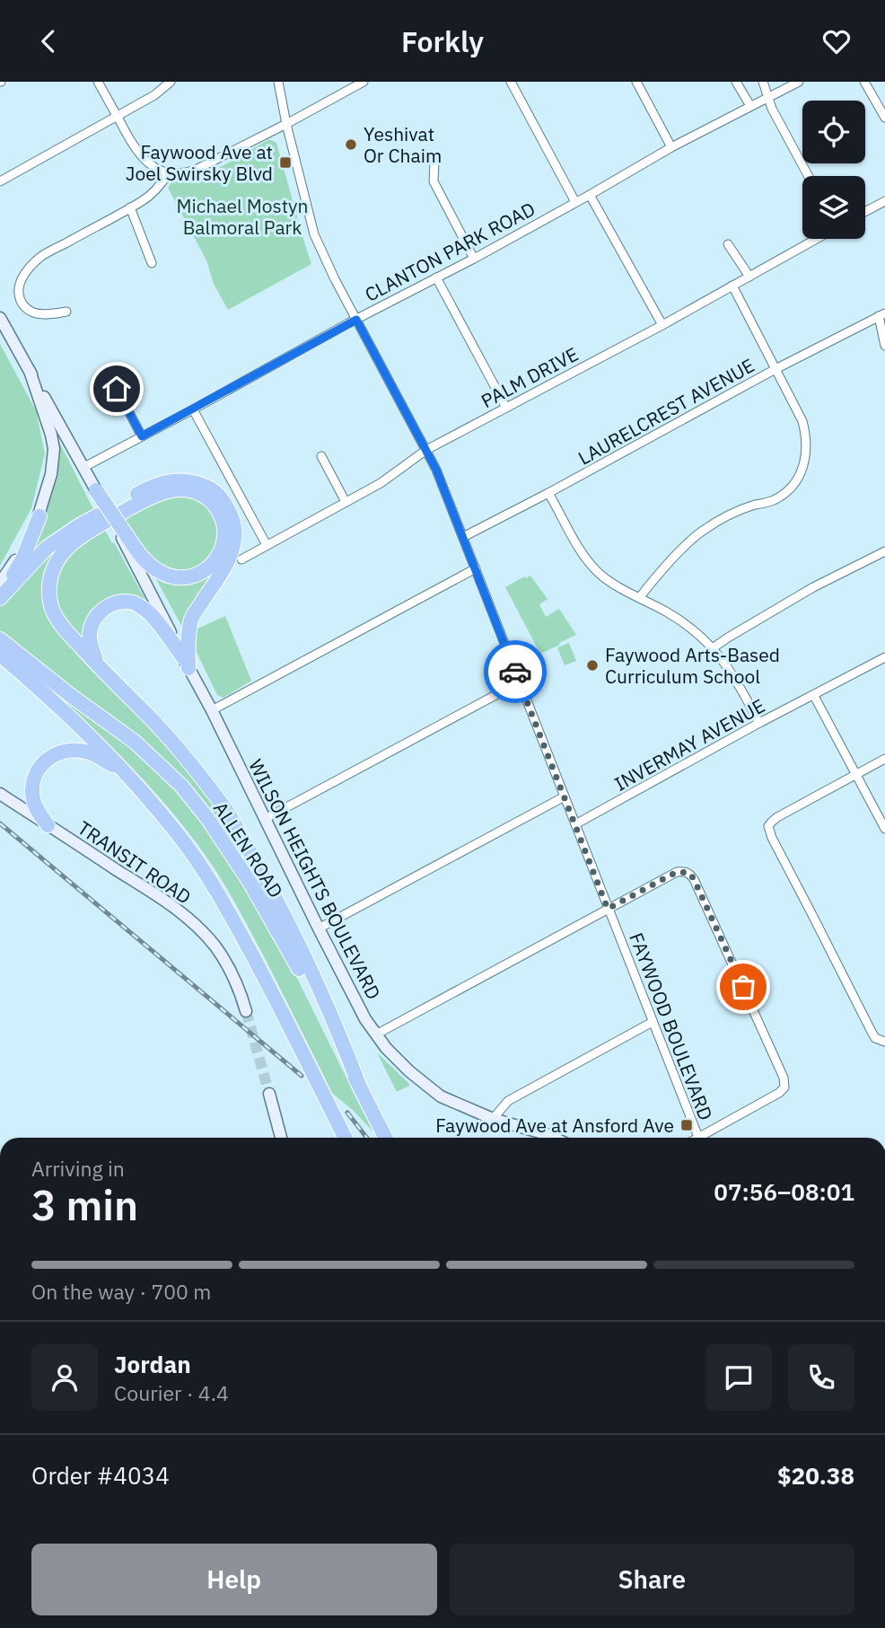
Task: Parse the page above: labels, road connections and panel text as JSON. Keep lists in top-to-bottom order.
{
  "streets": {
    "highway": ["ALLEN ROAD"],
    "main road": ["TRANSIT ROAD", "WILSON HEIGHTS BOULEVARD"],
    "street": [
      "CLANTON PARK ROAD",
      "PALM DRIVE",
      "LAURELCREST AVENUE",
      "INVERMAY AVENUE",
      "FAYWOOD BOULEVARD"
    ]
  },
  "crossings": [
    ["CLANTON PARK ROAD", "FAYWOOD BOULEVARD"],
    ["PALM DRIVE", "FAYWOOD BOULEVARD"],
    ["LAURELCREST AVENUE", "FAYWOOD BOULEVARD"],
    ["INVERMAY AVENUE", "FAYWOOD BOULEVARD"]
  ],
  "parks": ["Michael Mostyn Balmoral Park"],
  "places": {
    "other": ["Yeshivat Or Chaim", "Faywood Arts-Based Curriculum School"],
    "transit": ["Faywood Ave at Joel Swirsky Blvd", "Faywood Ave at Ansford Ave"]
  },
  "page": {
    "header": "Forkly",
    "heading": ["3 min", "Arriving in", "07:56–08:01"],
    "panel": [
      "Jordan",
      "Courier · 4.4",
      "Order #4034",
      "$20.38"
    ],
    "bar": "On the way · 700 m",
    "buttons": ["Help", "Share"]
  }
}
